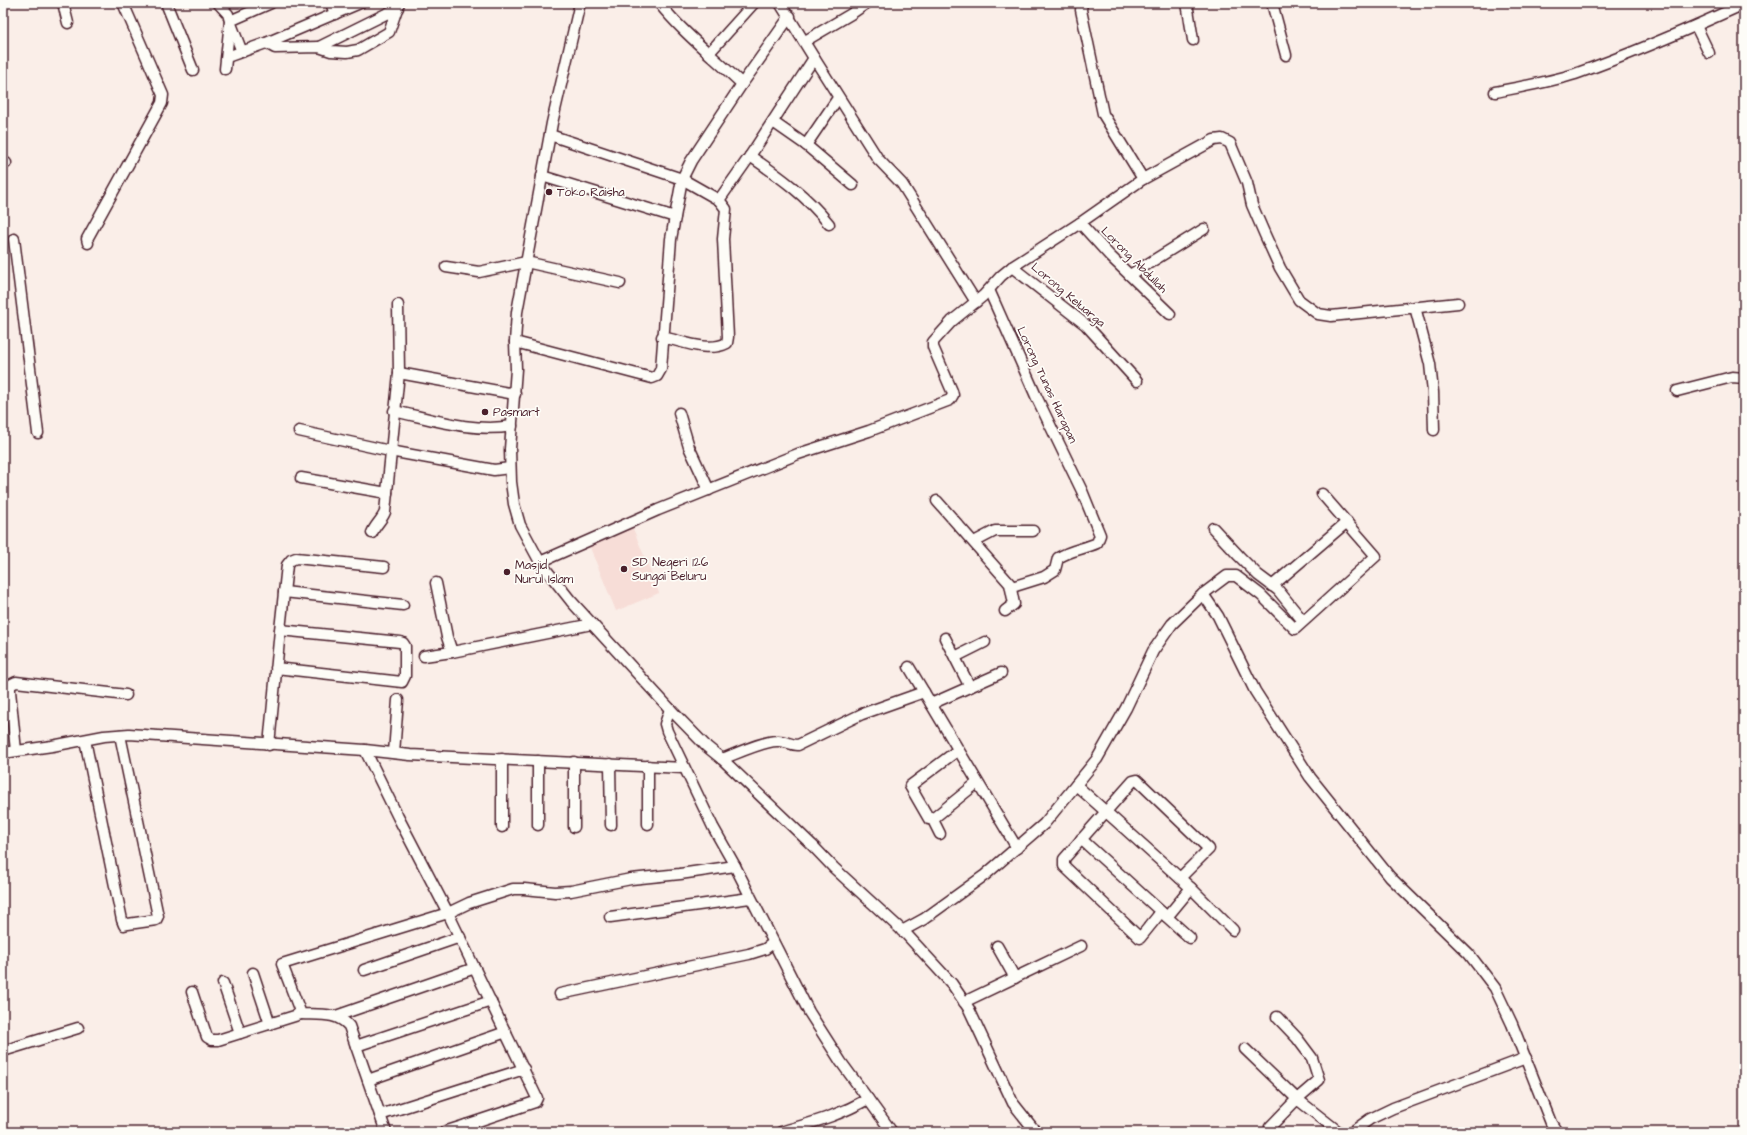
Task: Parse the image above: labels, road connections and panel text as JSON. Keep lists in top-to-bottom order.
{
  "streets": {
    "street": ["Lorong Abdullah", "Lorong Keluarga", "Lorong Tunas Harapan"]
  },
  "places": [
    "Toko Raisha",
    "Pasmart",
    "SD Negeri 126 Sungai Beluru",
    "Masjid Nurul Islam"
  ]
}
